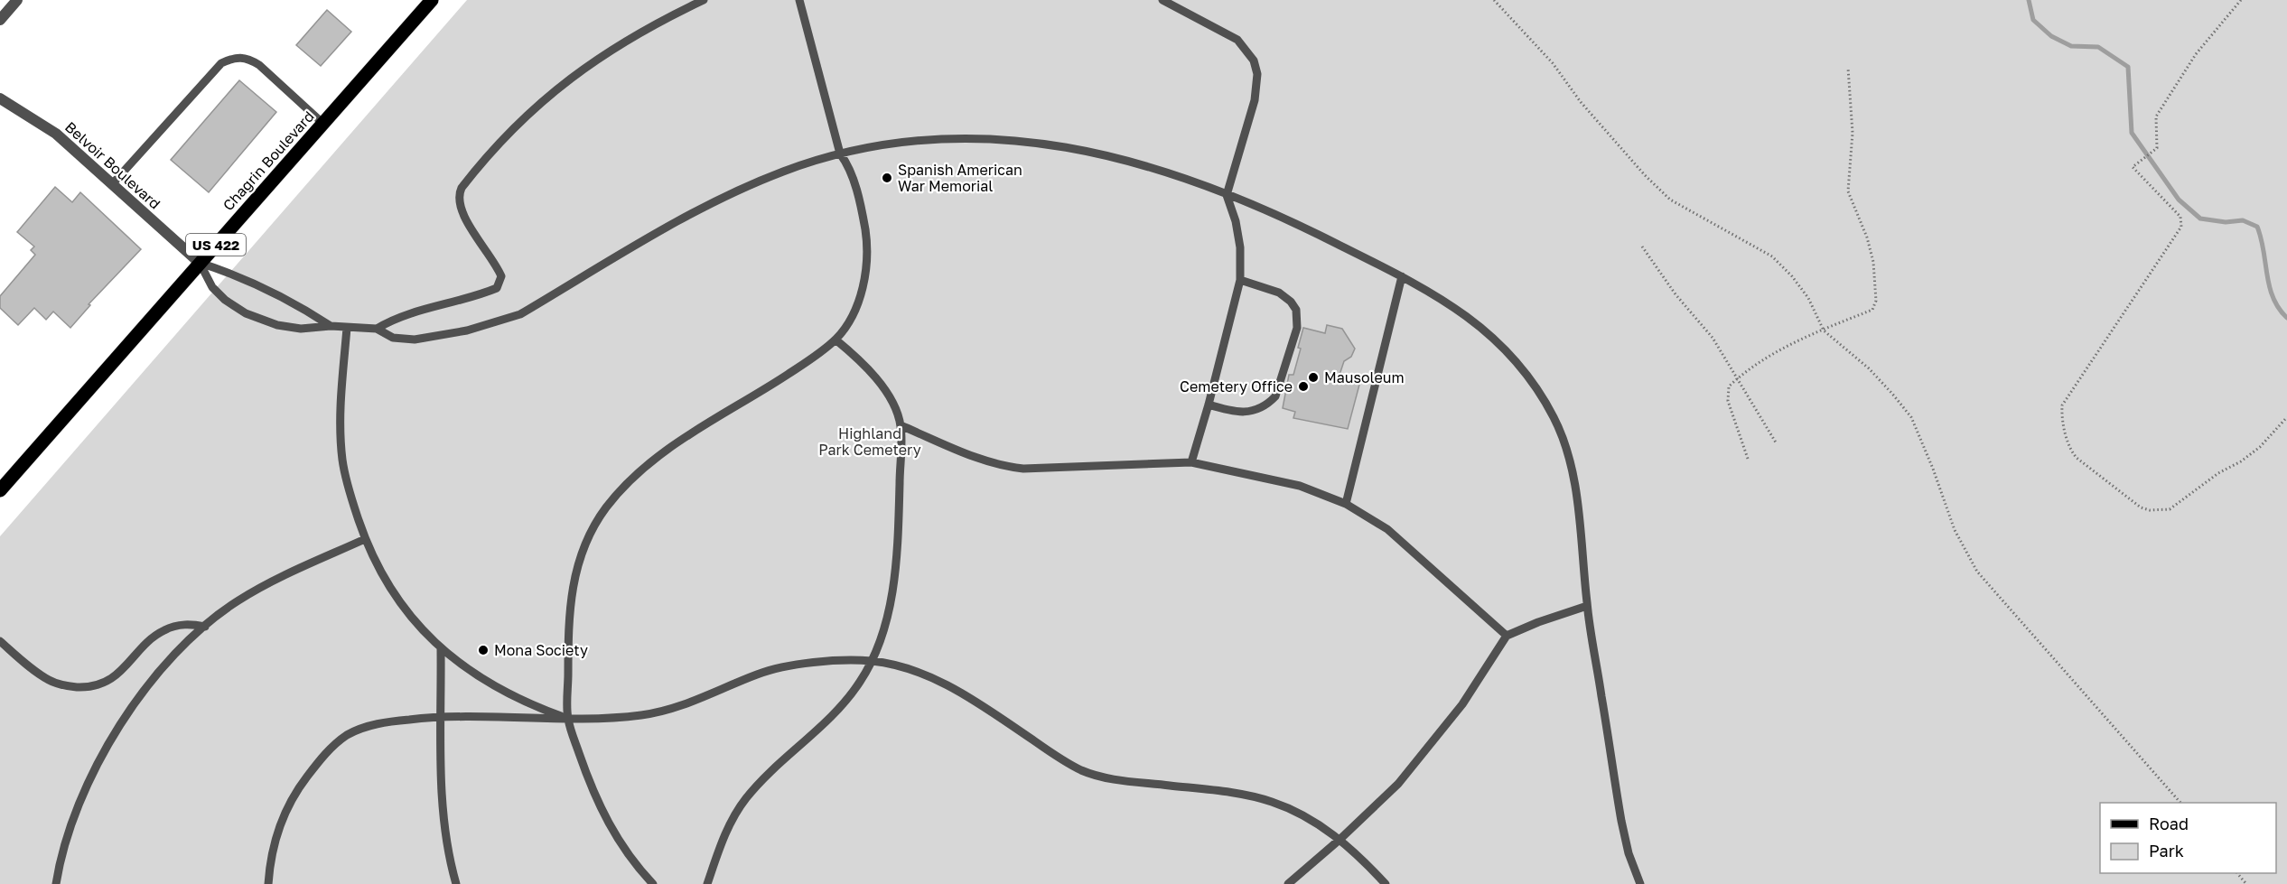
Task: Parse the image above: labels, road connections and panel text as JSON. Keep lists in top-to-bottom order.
{
  "streets": {
    "main road": ["Chagrin Boulevard", "US 422"],
    "street": ["Belvoir Boulevard"]
  },
  "crossings": [
    ["Chagrin Boulevard", "Belvoir Boulevard"]
  ],
  "parks": ["Highland Park Cemetery"],
  "places": [
    "Spanish American War Memorial",
    "Mausoleum",
    "Cemetery Office",
    "Mona Society"
  ],
  "legend": ["Road", "Park"]
}
